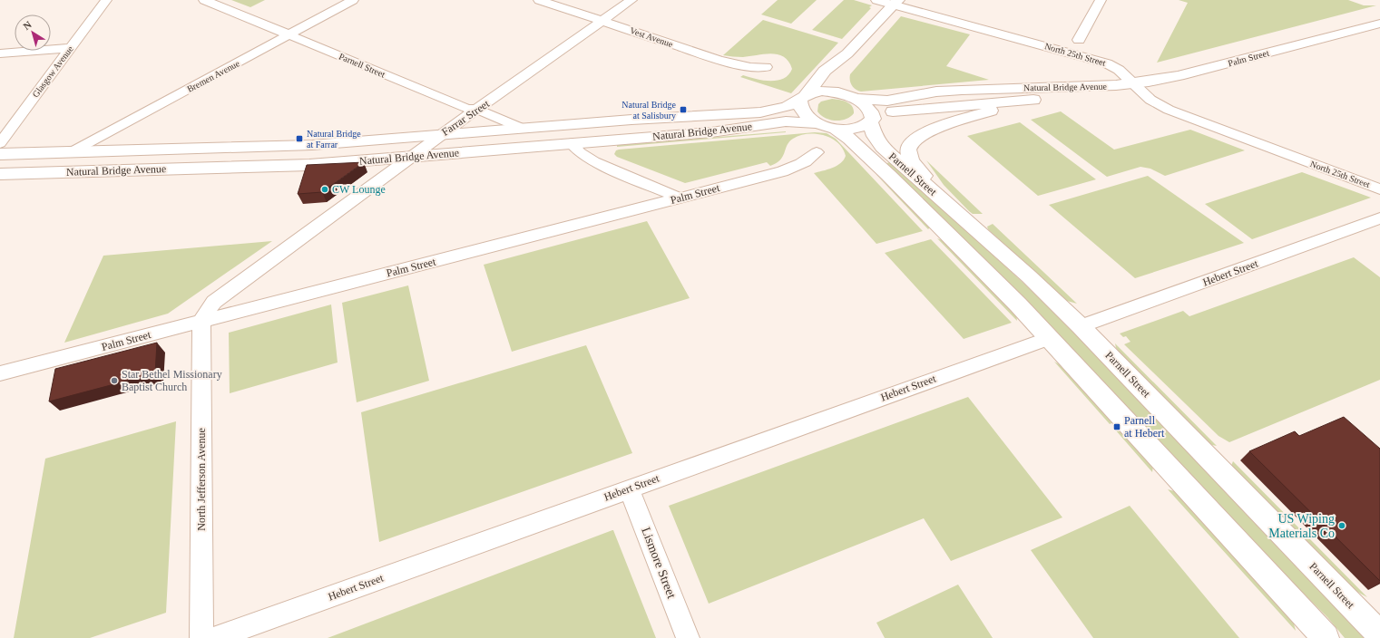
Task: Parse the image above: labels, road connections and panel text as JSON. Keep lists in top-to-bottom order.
{
  "streets": {
    "main road": ["Palm Street", "Parnell Street", "Natural Bridge Avenue"],
    "street": [
      "Vest Avenue",
      "North 25th Street",
      "Glasgow Avenue",
      "Bremen Avenue",
      "Farrar Street",
      "Hebert Street",
      "North Jefferson Avenue",
      "Lismore Street"
    ]
  },
  "crossings": [
    ["Vest Avenue", "Farrar Street"],
    ["North 25th Street", "Palm Street"],
    ["Palm Street", "Natural Bridge Avenue"],
    ["Palm Street", "Farrar Street"],
    ["Palm Street", "North Jefferson Avenue"],
    ["Parnell Street", "Bremen Avenue"],
    ["Parnell Street", "Natural Bridge Avenue"],
    ["Parnell Street", "Farrar Street"],
    ["Parnell Street", "Hebert Street"],
    ["Bremen Avenue", "Natural Bridge Avenue"],
    ["Natural Bridge Avenue", "Farrar Street"],
    ["Farrar Street", "North Jefferson Avenue"],
    ["Hebert Street", "Lismore Street"]
  ],
  "places": {
    "transit": ["Natural Bridge at Salisbury", "Natural Bridge at Farrar", "Parnell at Hebert"],
    "other": ["CW Lounge", "Star Bethel Missionary Baptist Church", "US Wiping Materials Co"]
  },
  "north": "top left"
}
